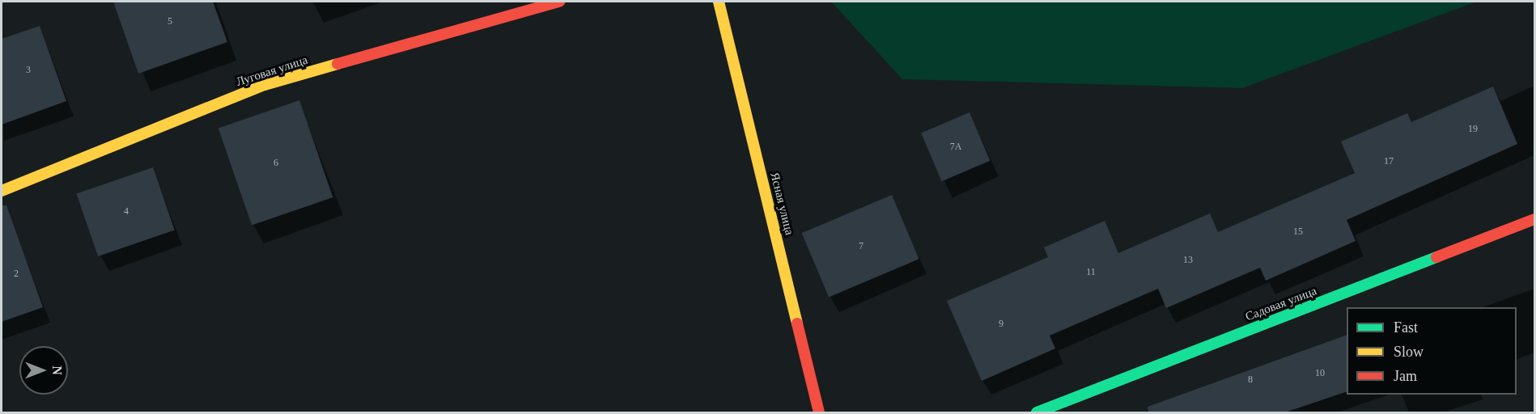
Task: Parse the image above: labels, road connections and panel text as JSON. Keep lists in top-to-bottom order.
{
  "streets": {
    "street": ["Луговая улица", "Ясная улица", "Садовая улица"]
  },
  "house_numbers": [
    "5",
    "3",
    "19",
    "7А",
    "17",
    "6",
    "4",
    "15",
    "7",
    "13",
    "11",
    "2",
    "9",
    "10",
    "8"
  ],
  "legend": ["Fast", "Slow", "Jam"],
  "north": "right"
}
